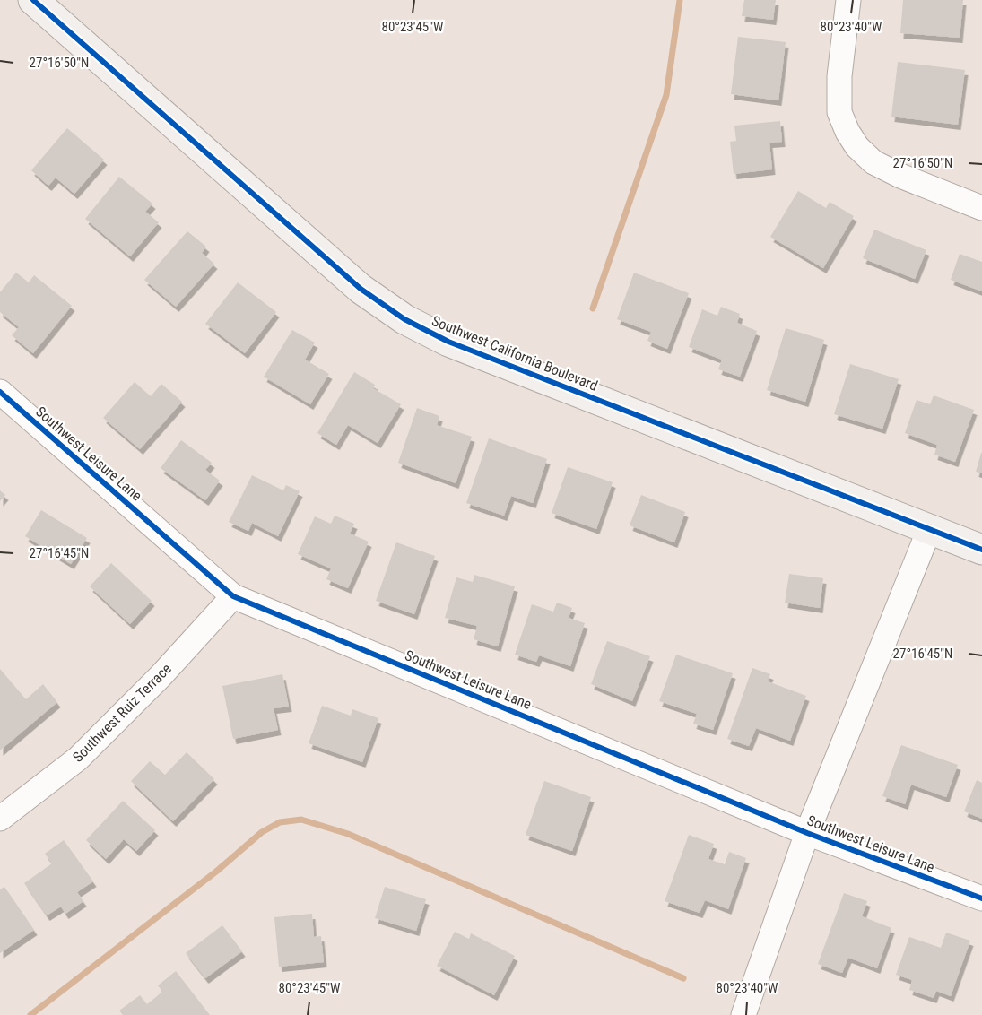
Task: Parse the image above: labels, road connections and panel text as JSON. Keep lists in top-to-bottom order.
{
  "streets": {
    "street": ["Southwest California Boulevard", "Southwest Leisure Lane", "Southwest Ruiz Terrace"]
  },
  "crossings": [
    ["Southwest Leisure Lane", "Southwest Ruiz Terrace"]
  ],
  "coordinates": [
    "80°23'45\"W",
    "80°23'40\"W",
    "27°16'50\"N",
    "27°16'45\"N"
  ]
}
